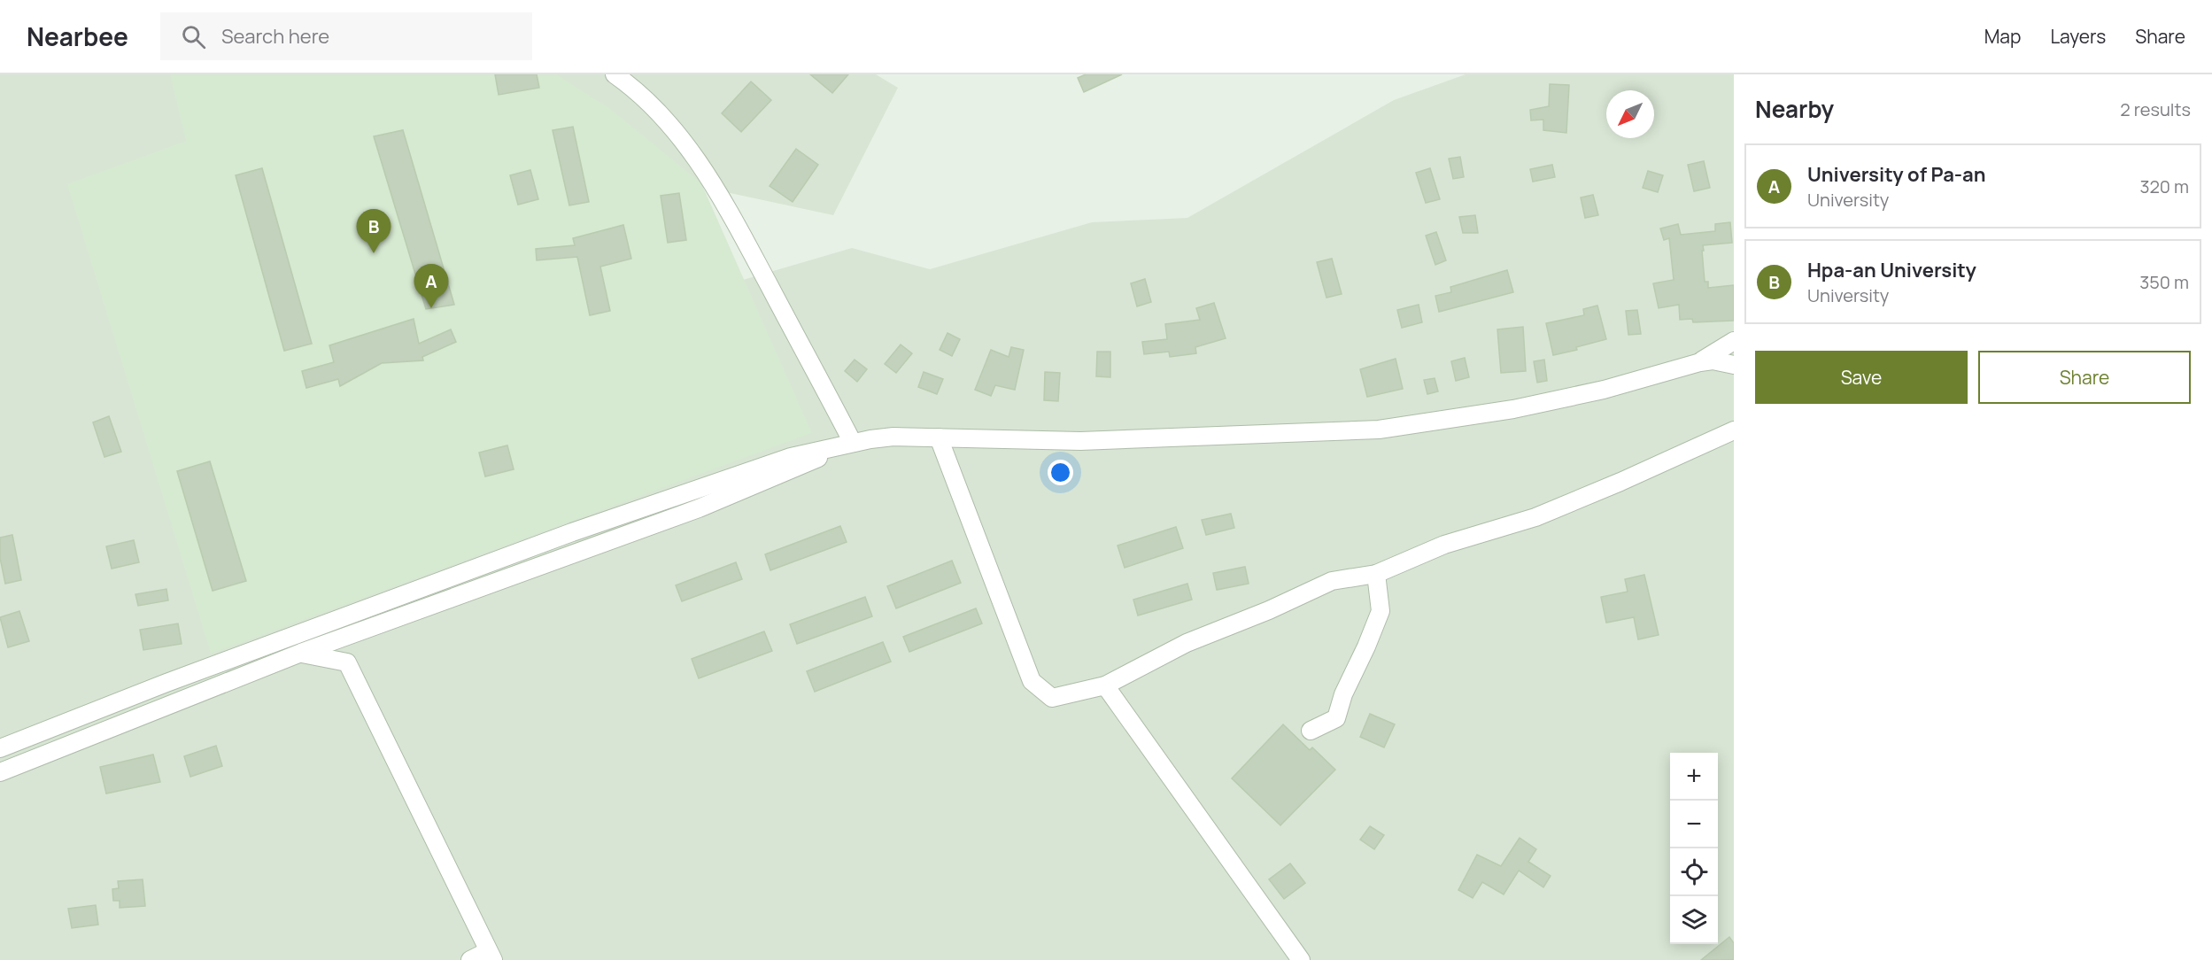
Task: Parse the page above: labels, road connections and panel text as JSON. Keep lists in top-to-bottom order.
{
  "north": "bottom left",
  "page": {
    "header": "Nearbee",
    "search": "Search here",
    "nav": ["Map", "Layers", "Share"],
    "heading": ["Nearby", "2 results"],
    "list": [
      {
        "mark": "A",
        "name": "University of Pa-an",
        "note": "University",
        "value": "320 m"
      },
      {
        "mark": "B",
        "name": "Hpa-an University",
        "note": "University",
        "value": "350 m"
      }
    ],
    "pins": ["B", "A"],
    "buttons": ["Save", "Share"],
    "map_buttons": ["+", "−"]
  }
}
